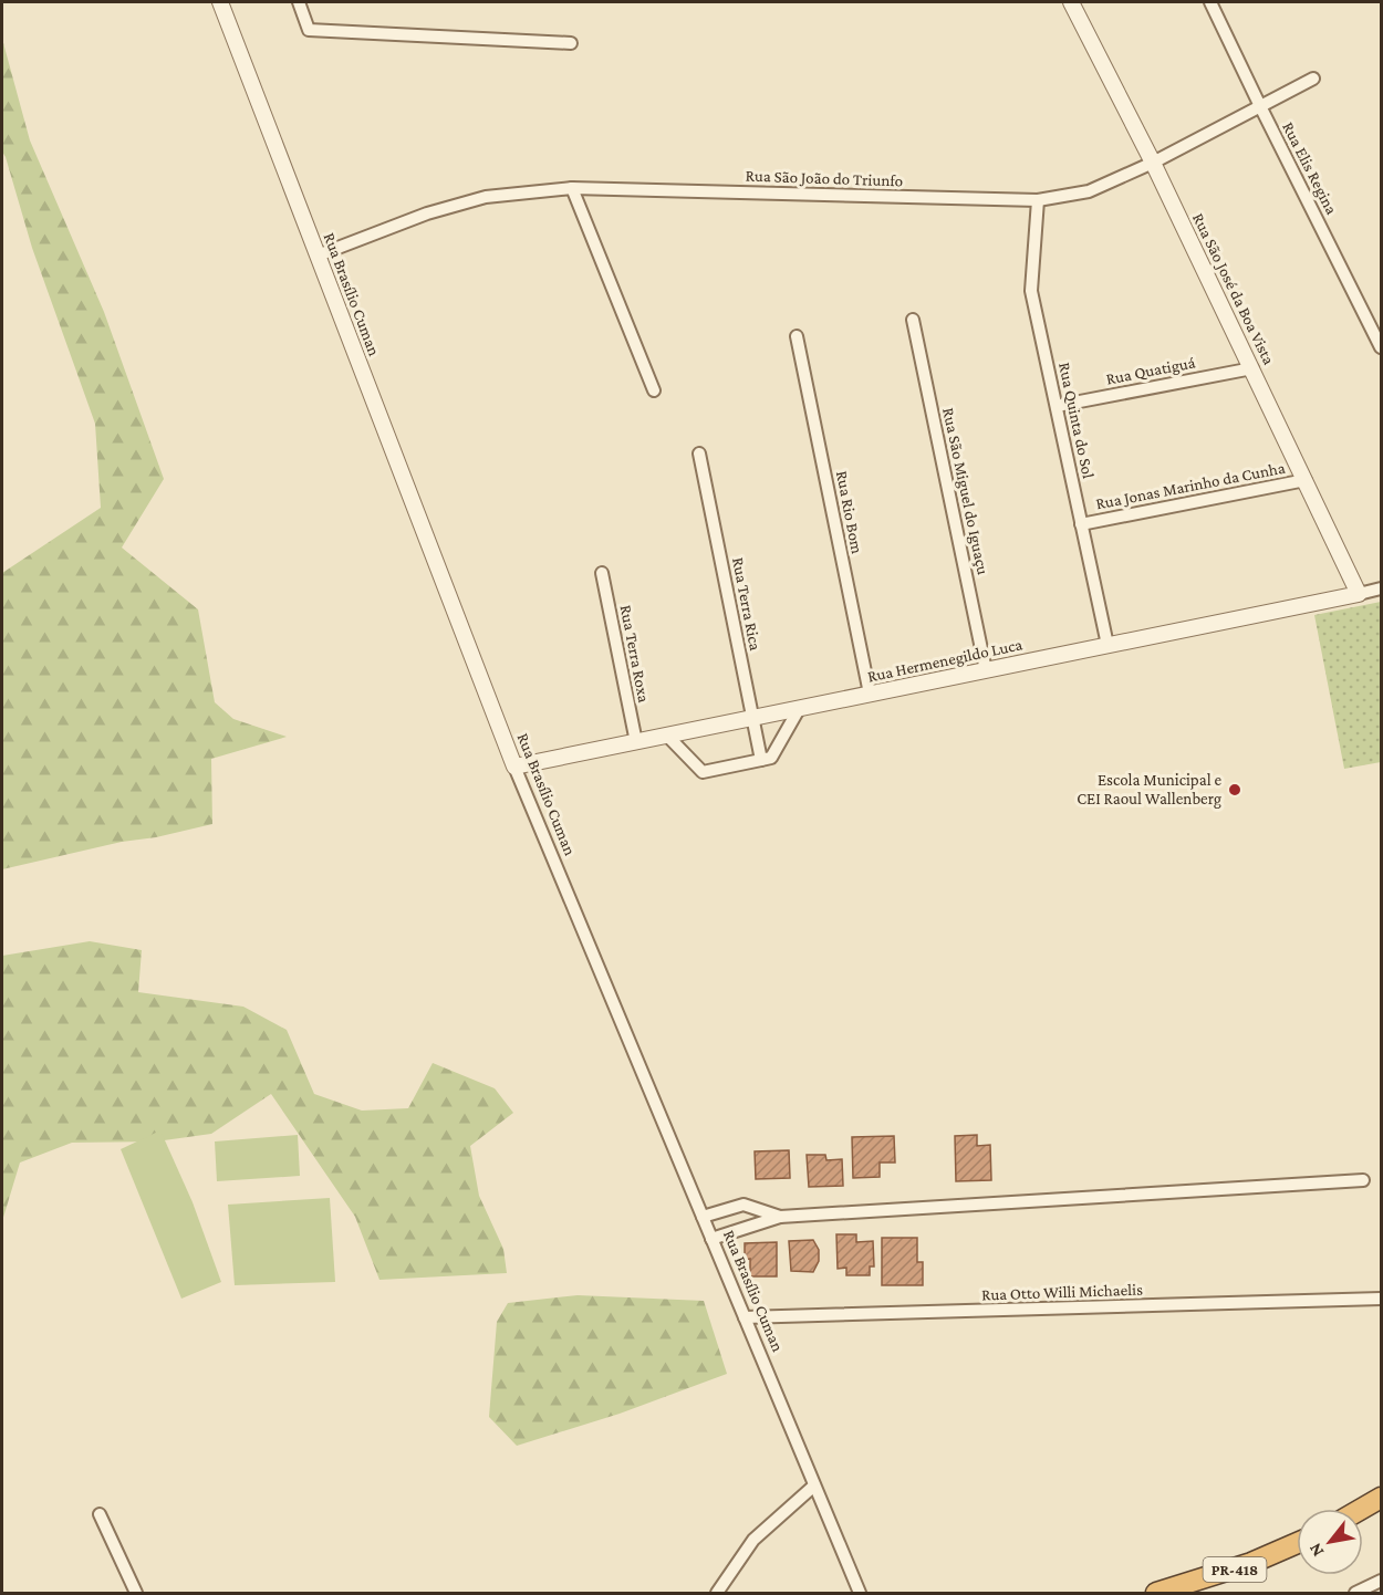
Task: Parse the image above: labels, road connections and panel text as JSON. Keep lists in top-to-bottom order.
{
  "streets": {
    "highway": ["PR-418"],
    "street": [
      "Rua Elis Regina",
      "Rua São João do Triunfo",
      "Rua São José da Boa Vista",
      "Rua Brasílio Cuman",
      "Rua Quatiguá",
      "Rua Quinta do Sol",
      "Rua Jonas Marinho da Cunha",
      "Rua São Miguel do Iguaçu",
      "Rua Rio Bom",
      "Rua Terra Rica",
      "Rua Terra Roxa",
      "Rua Hermenegildo Luca",
      "Rua Otto Willi Michaelis"
    ]
  },
  "crossings": [
    ["Rua Elis Regina", "Rua São João do Triunfo"],
    ["Rua São João do Triunfo", "Rua São José da Boa Vista"],
    ["Rua São João do Triunfo", "Rua Brasílio Cuman"],
    ["Rua São João do Triunfo", "Rua Quinta do Sol"],
    ["Rua São José da Boa Vista", "Rua Quatiguá"],
    ["Rua São José da Boa Vista", "Rua Jonas Marinho da Cunha"],
    ["Rua São José da Boa Vista", "Rua Hermenegildo Luca"],
    ["Rua Brasílio Cuman", "Rua Hermenegildo Luca"],
    ["Rua Brasílio Cuman", "Rua Otto Willi Michaelis"],
    ["Rua Quatiguá", "Rua Quinta do Sol"],
    ["Rua Quinta do Sol", "Rua Jonas Marinho da Cunha"],
    ["Rua Quinta do Sol", "Rua Hermenegildo Luca"],
    ["Rua São Miguel do Iguaçu", "Rua Hermenegildo Luca"],
    ["Rua Rio Bom", "Rua Hermenegildo Luca"],
    ["Rua Terra Rica", "Rua Hermenegildo Luca"],
    ["Rua Terra Roxa", "Rua Hermenegildo Luca"]
  ],
  "places": ["Escola Municipal e CEI Raoul Wallenberg"],
  "north": "bottom left"
}
